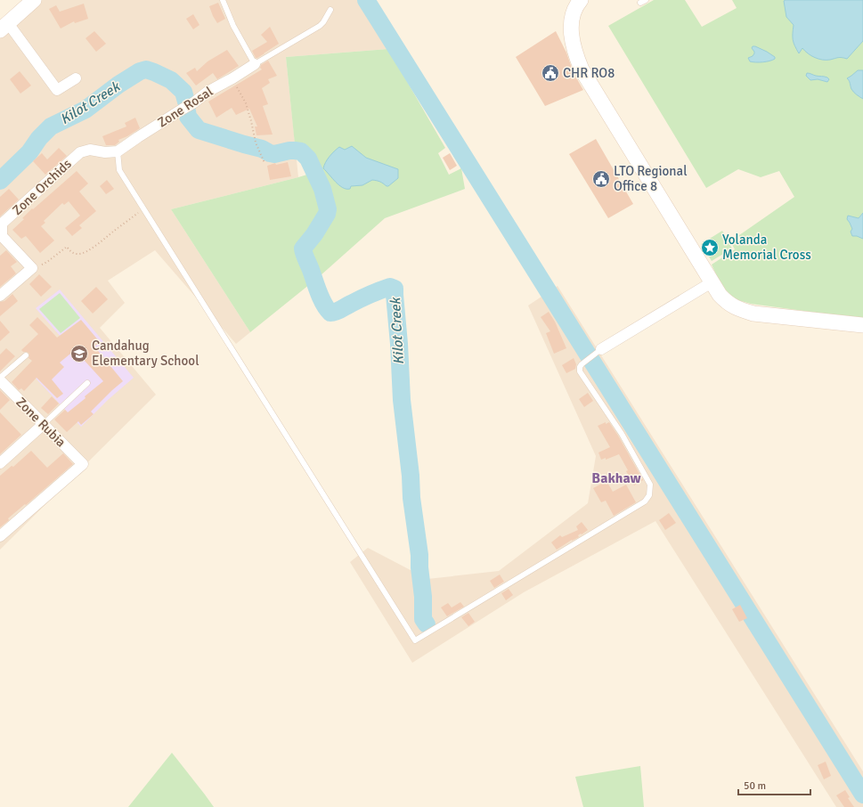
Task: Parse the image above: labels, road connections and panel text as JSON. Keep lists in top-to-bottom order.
{
  "streets": {
    "street": ["Zone Rosal", "Zone Orchids", "Zone Rubia"]
  },
  "crossings": [
    ["Zone Rosal", "Zone Orchids"]
  ],
  "districts": ["Bakhaw"],
  "water": ["Kilot Creek"],
  "places": {
    "public building": ["CHR RO8", "LTO Regional Office 8"],
    "place": ["Yolanda Memorial Cross"],
    "school or university": ["Candahug Elementary School"]
  },
  "scale_bar": "50 m"
}
